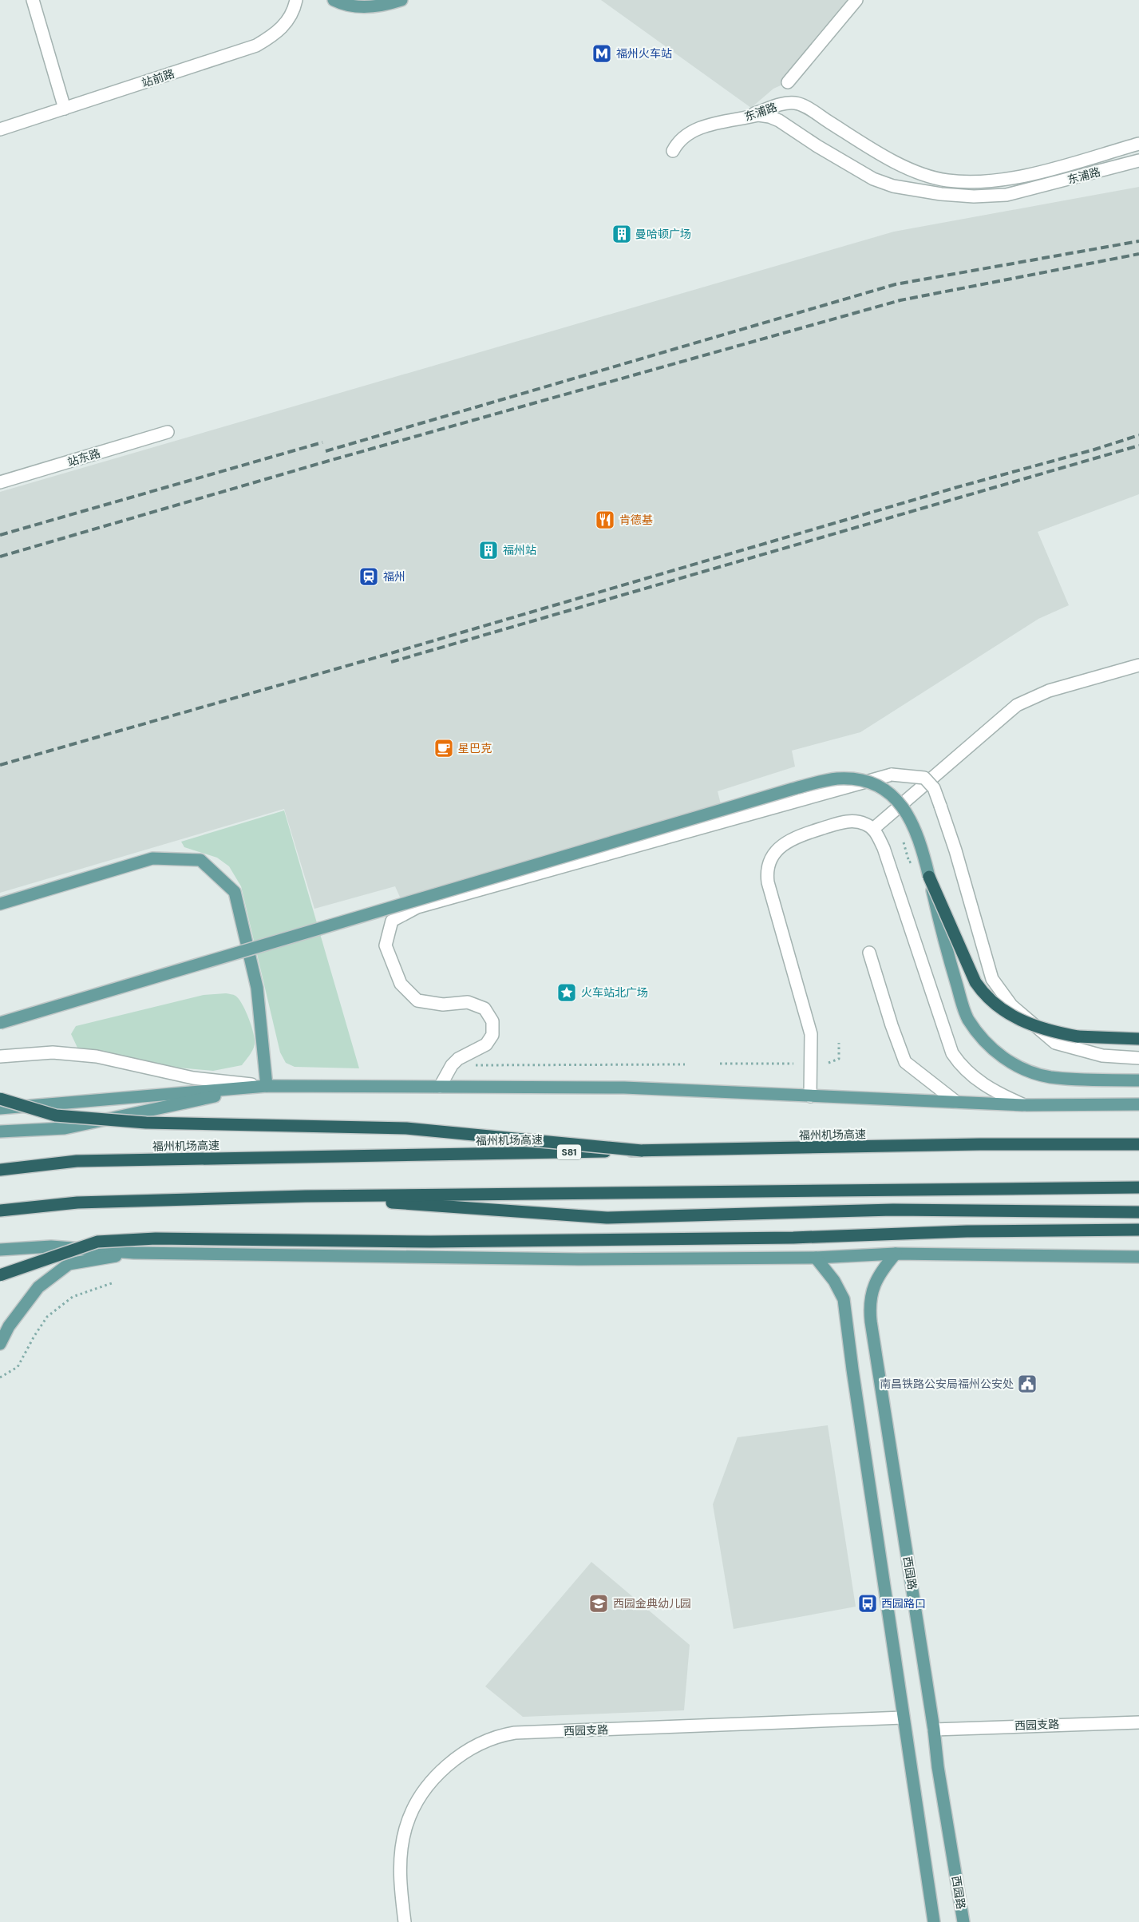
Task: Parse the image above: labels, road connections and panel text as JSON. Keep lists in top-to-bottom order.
{
  "streets": {
    "highway": ["福州机场高速", "S81"],
    "main road": ["西园路"],
    "street": [
      "站前路",
      "东浦路",
      "站东路",
      "西园支路"
    ]
  },
  "crossings": [
    ["西园路", "西园支路"]
  ],
  "places": {
    "metro station": ["福州火车站"],
    "building": ["曼哈顿广场", "福州站"],
    "restaurant": ["肯德基"],
    "station": ["福州"],
    "cafe": ["星巴克"],
    "place": ["火车站北广场"],
    "public building": ["南昌铁路公安局福州公安处"],
    "school or university": ["西园金典幼儿园"],
    "bus stop": ["西园路口"]
  }
}
